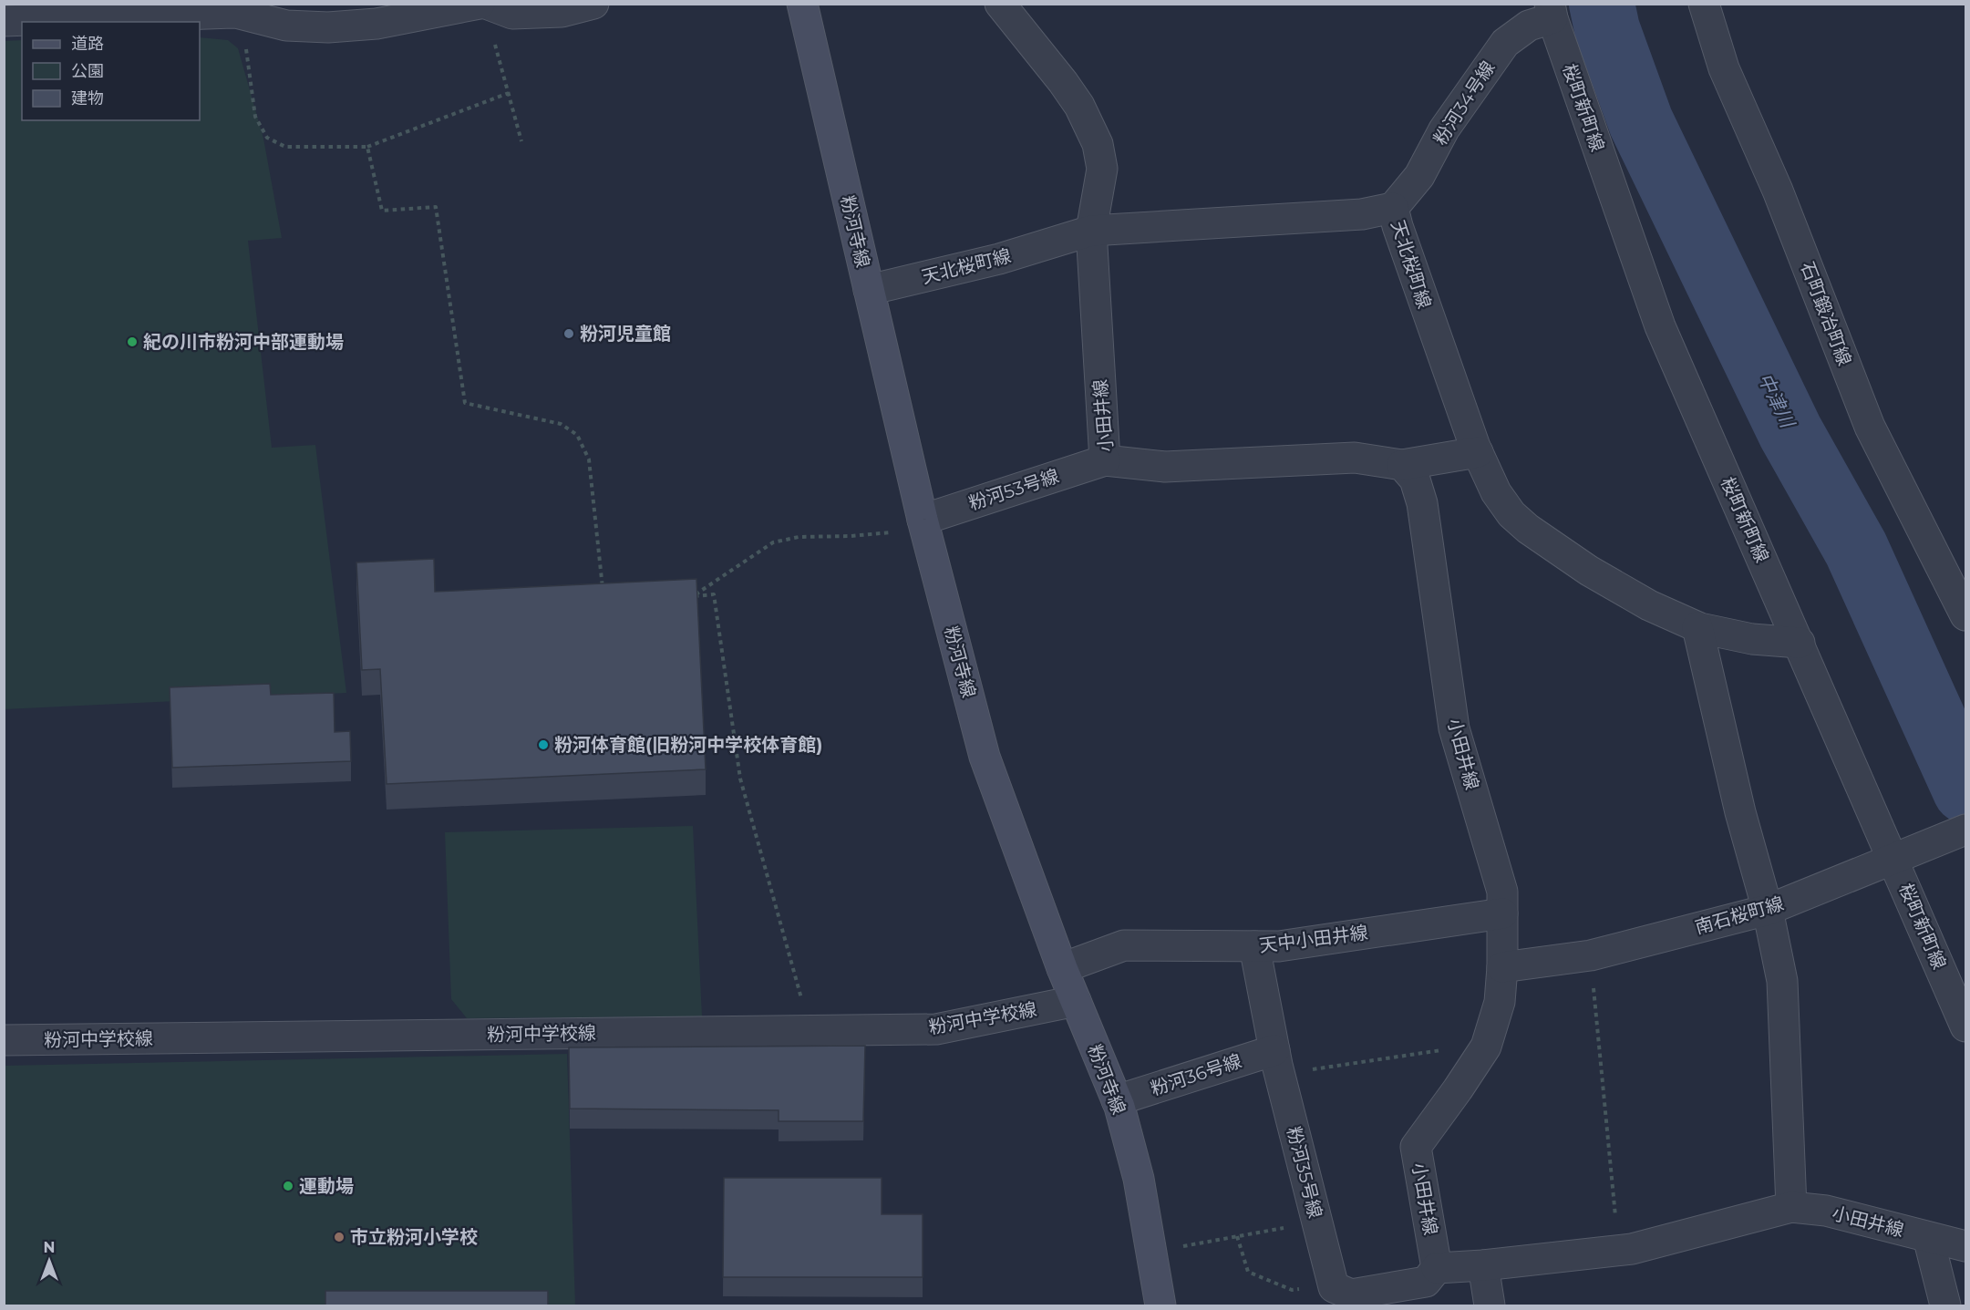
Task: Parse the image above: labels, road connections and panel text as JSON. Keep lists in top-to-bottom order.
{
  "streets": {
    "main road": ["粉河寺線"],
    "street": [
      "粉河34号線",
      "桜町新町線",
      "天北桜町線",
      "石町鍛冶町線",
      "小田井線",
      "粉河53号線",
      "南石桜町線",
      "天中小田井線",
      "粉河中学校線",
      "粉河36号線",
      "粉河35号線"
    ]
  },
  "crossings": [
    ["粉河34号線", "桜町新町線"],
    ["粉河34号線", "天北桜町線"],
    ["桜町新町線", "天北桜町線"],
    ["桜町新町線", "南石桜町線"],
    ["粉河寺線", "天北桜町線"],
    ["粉河寺線", "粉河53号線"],
    ["粉河寺線", "天中小田井線"],
    ["粉河寺線", "粉河中学校線"],
    ["粉河寺線", "粉河36号線"],
    ["天北桜町線", "小田井線"],
    ["小田井線", "粉河53号線"],
    ["小田井線", "南石桜町線"],
    ["小田井線", "天中小田井線"],
    ["天中小田井線", "粉河35号線"],
    ["粉河36号線", "粉河35号線"]
  ],
  "water": ["中津川"],
  "places": [
    "粉河児童館",
    "紀の川市粉河中部運動場",
    "粉河体育館(旧粉河中学校体育館)",
    "運動場",
    "市立粉河小学校"
  ],
  "legend": ["道路", "公園", "建物"],
  "north": "top"
}
